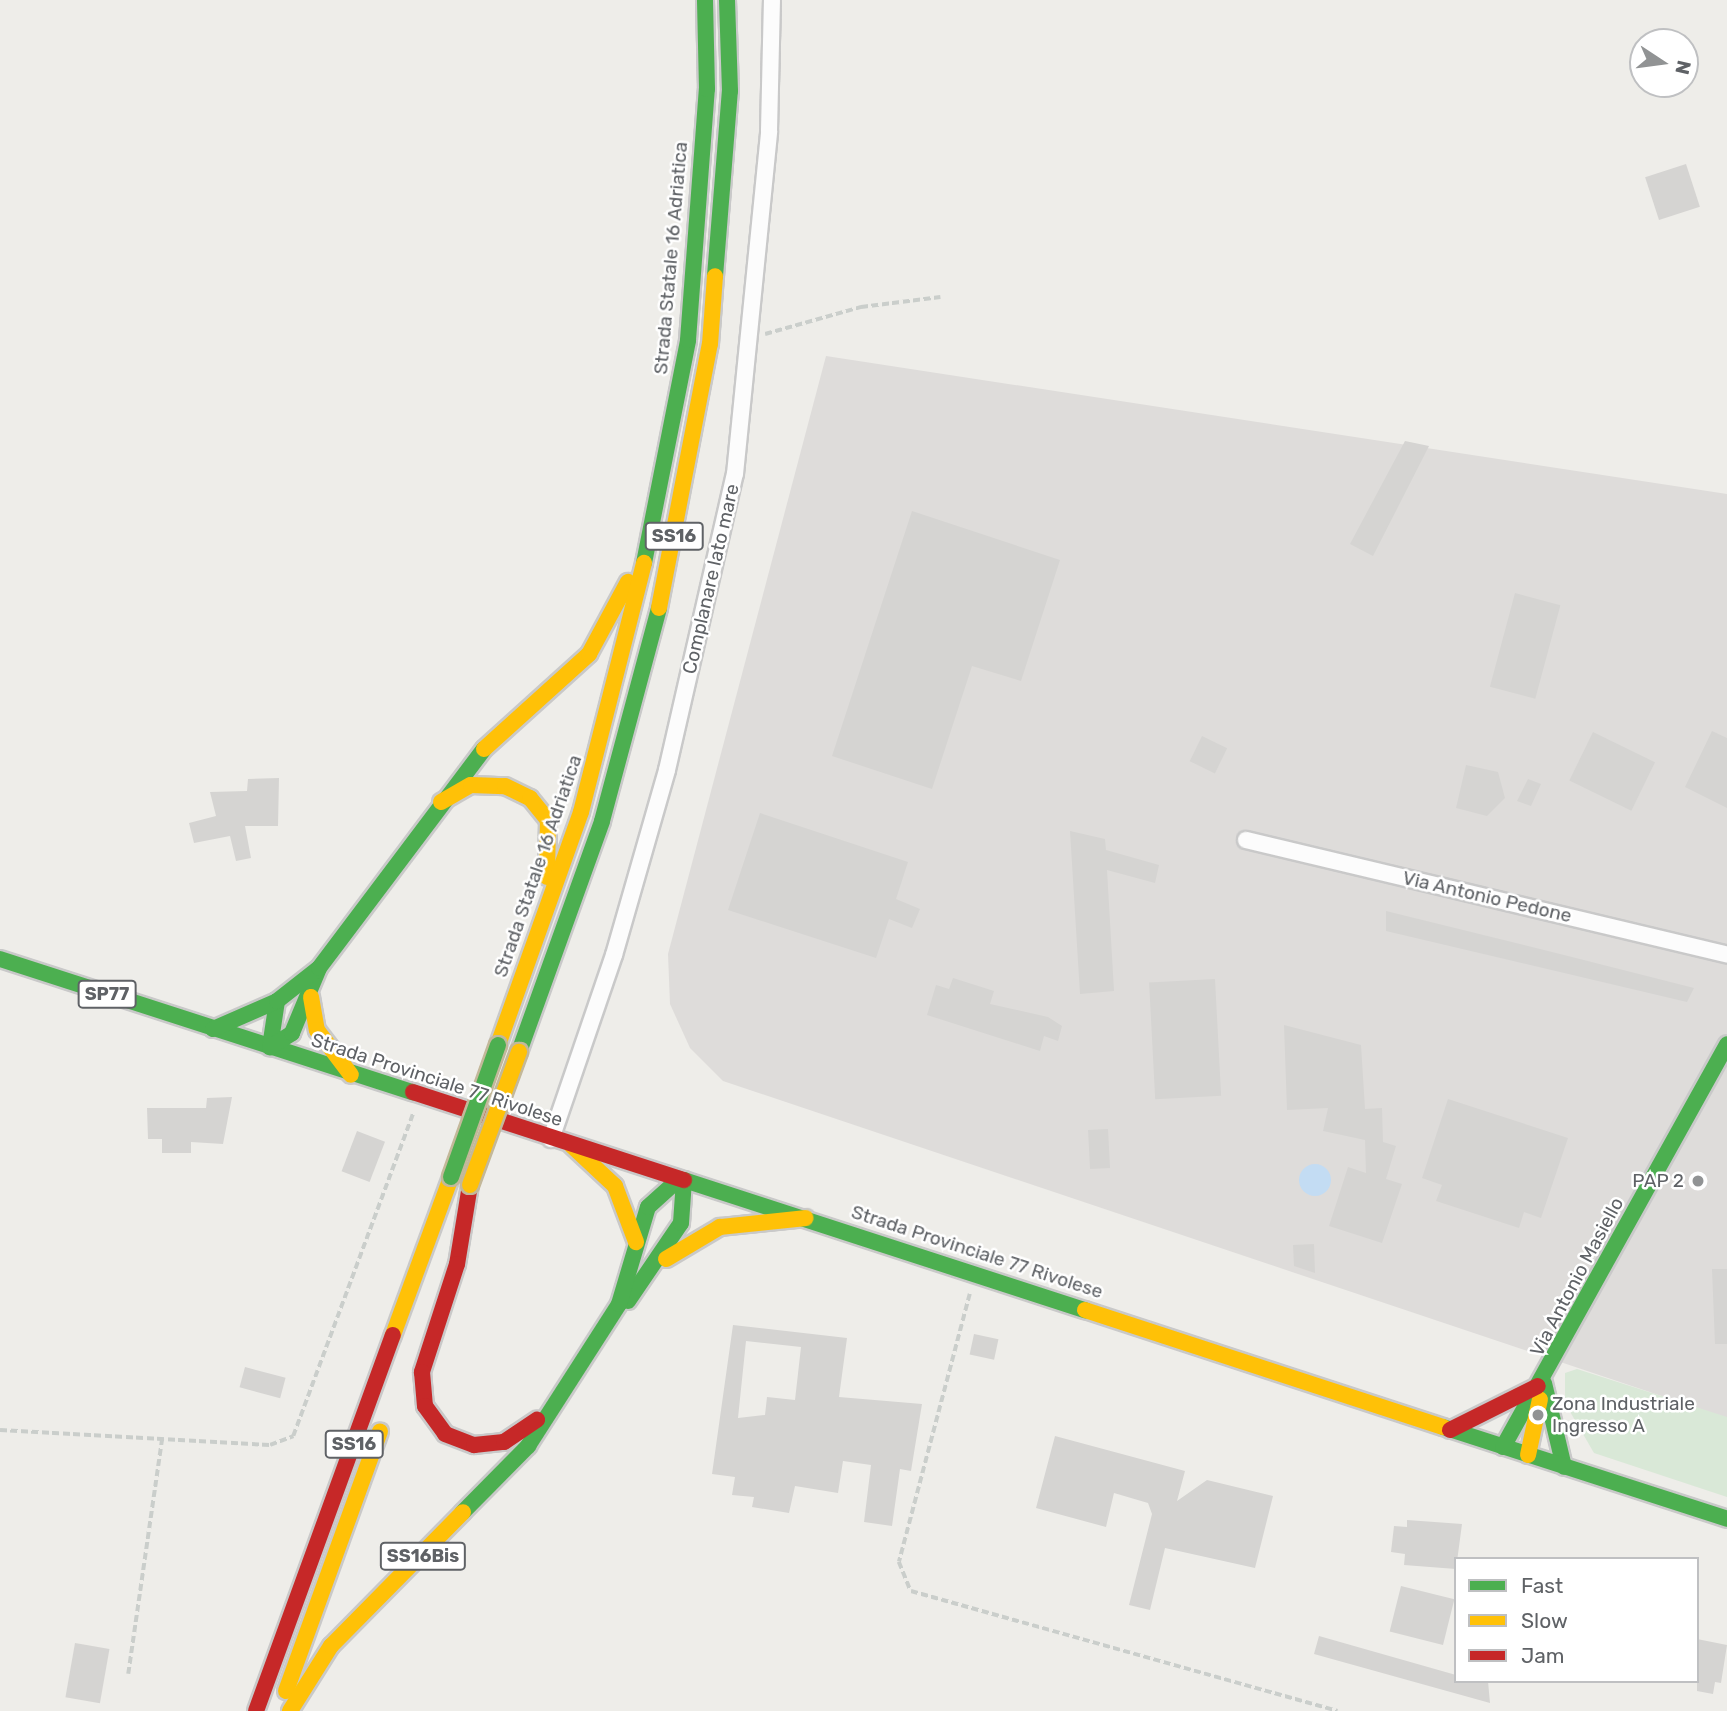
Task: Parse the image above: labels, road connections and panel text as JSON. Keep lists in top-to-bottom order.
{
  "streets": {
    "main road": [
      "Strada Statale 16 Adriatica",
      "SS16",
      "SP77",
      "Strada Provinciale 77 Rivolese",
      "Via Antonio Masiello",
      "SS16Bis"
    ],
    "street": ["Complanare lato mare", "Via Antonio Pedone"]
  },
  "crossings": [
    ["Complanare lato mare", "Strada Provinciale 77 Rivolese"],
    ["SP77", "Strada Provinciale 77 Rivolese"]
  ],
  "places": ["PAP 2", "Zona Industriale Ingresso A"],
  "legend": ["Fast", "Slow", "Jam"],
  "north": "right"
}
